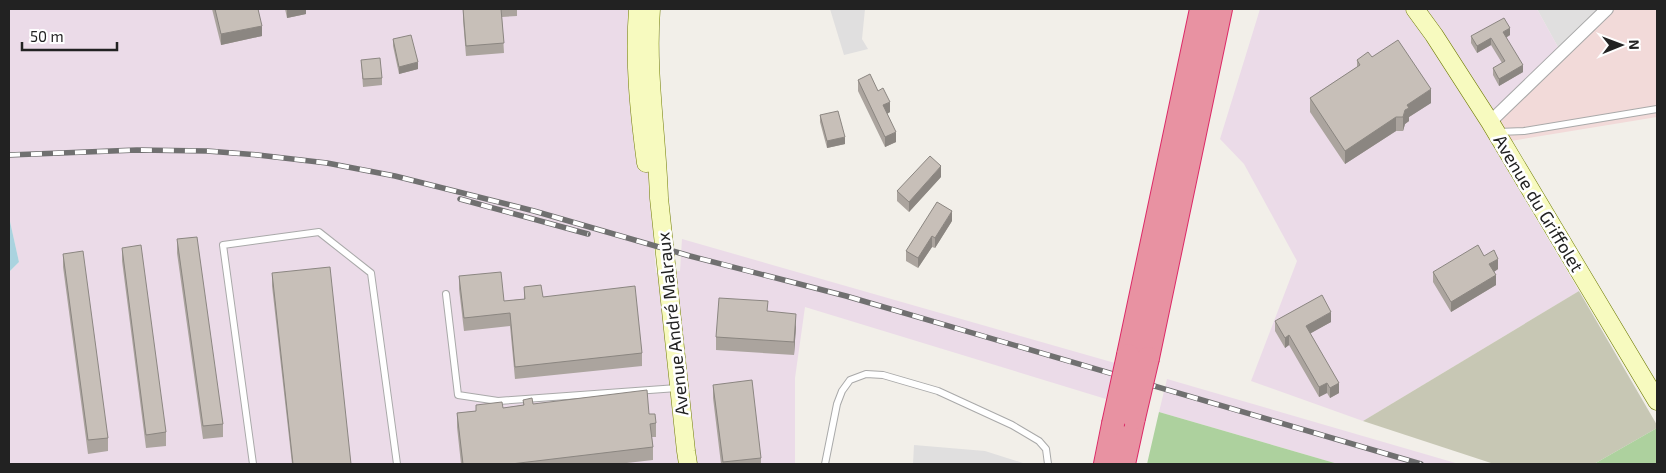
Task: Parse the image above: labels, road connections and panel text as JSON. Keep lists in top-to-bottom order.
{
  "streets": {
    "street": ["Avenue du Griffolet", "Avenue André Malraux"]
  },
  "scale_bar": "50 m",
  "north": "right"
}
